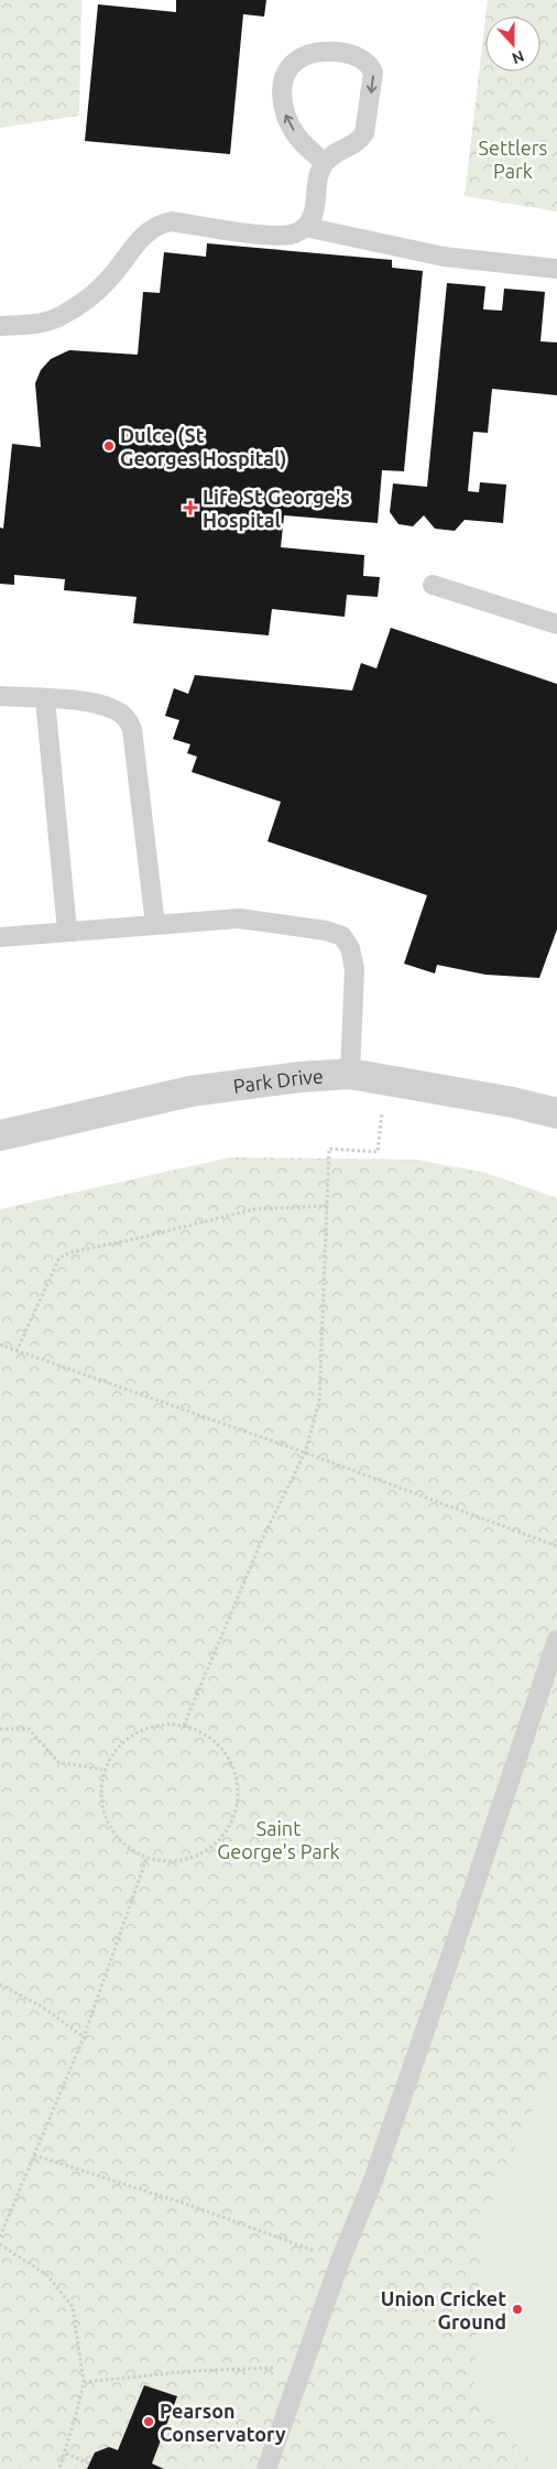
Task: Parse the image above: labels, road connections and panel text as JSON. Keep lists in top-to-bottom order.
{
  "streets": {
    "street": ["Park Drive"]
  },
  "parks": ["Settlers Park", "Saint George's Park"],
  "places": {
    "other": ["Dulce (St Georges Hospital)", "Union Cricket Ground", "Pearson Conservatory"],
    "health": ["Life St George's Hospital"]
  },
  "north": "bottom"
}
